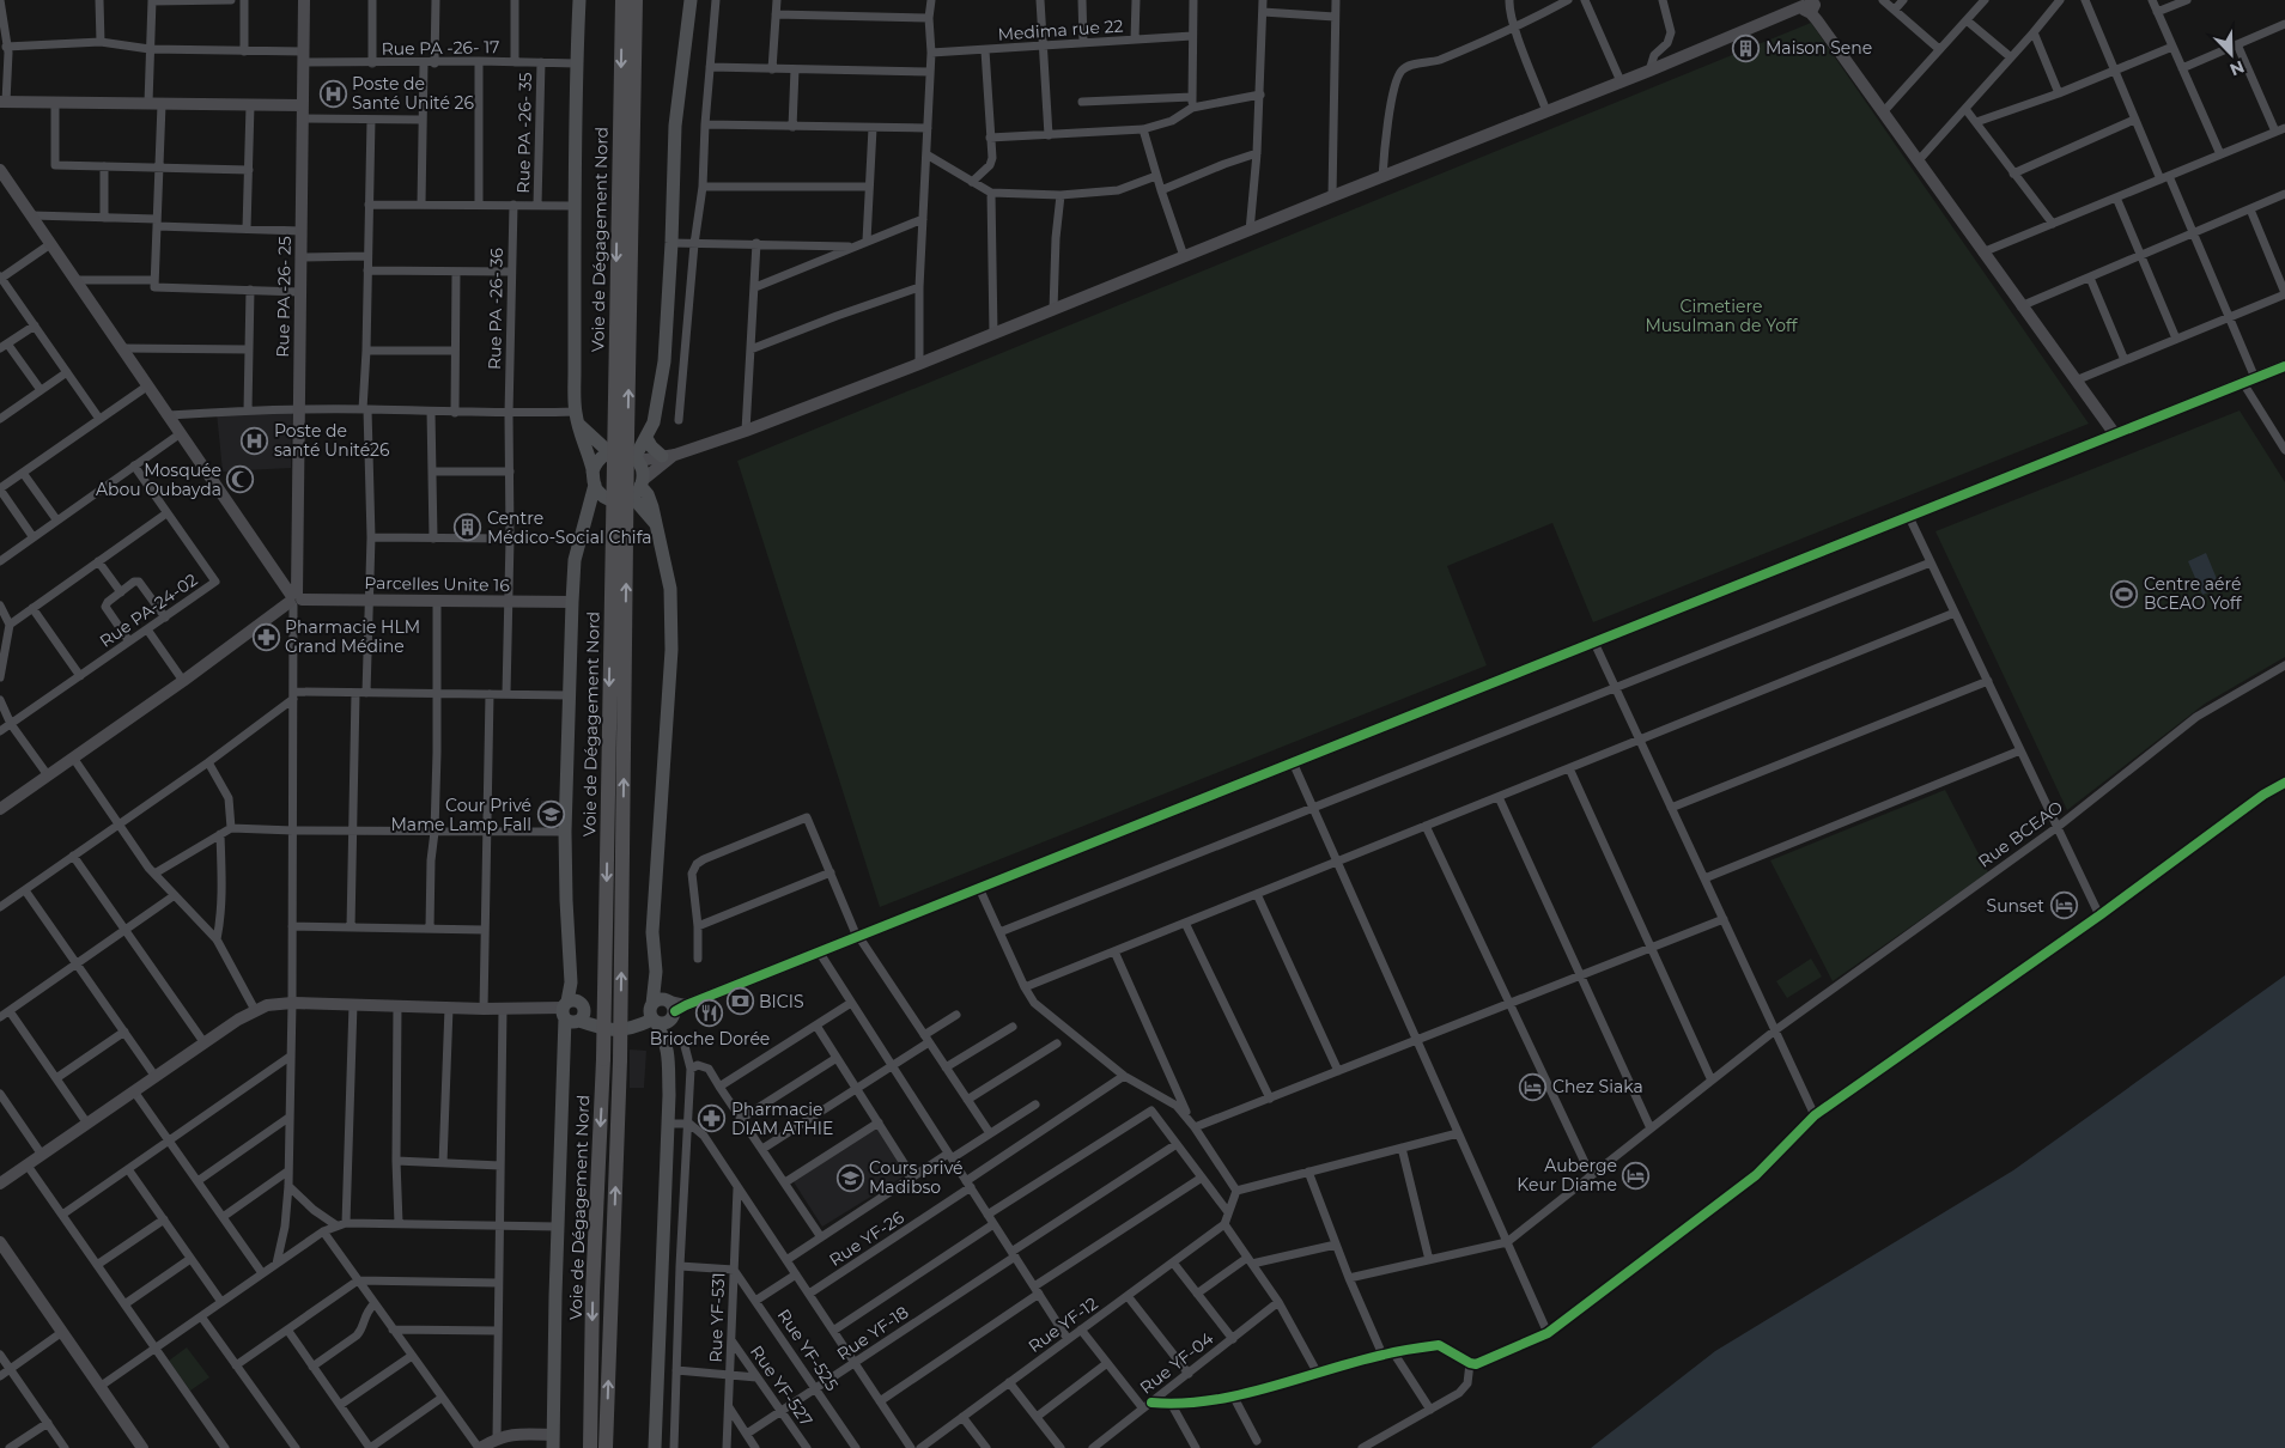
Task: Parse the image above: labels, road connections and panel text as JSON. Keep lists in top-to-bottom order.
{
  "streets": {
    "highway": ["Voie de Dégagement Nord"],
    "street": [
      "Medima rue 22",
      "Rue PA -26- 17",
      "Rue PA -26- 35",
      "Rue PA -26- 25",
      "Rue PA -26- 36",
      "Parcelles Unite 16",
      "Rue PA-24-02",
      "Rue BCEAO",
      "Rue YF-26",
      "Rue YF-531",
      "Rue YF-12",
      "Rue YF-18",
      "Rue YF-525",
      "Rue YF-04",
      "Rue YF-527"
    ]
  },
  "crossings": [
    ["Rue PA -26- 17", "Rue PA -26- 35"],
    ["Rue PA -26- 17", "Rue PA -26- 25"],
    ["Rue PA -26- 25", "Parcelles Unite 16"],
    ["Rue PA -26- 36", "Parcelles Unite 16"],
    ["Rue YF-531", "Rue YF-525"],
    ["Rue YF-531", "Rue YF-527"],
    ["Rue YF-18", "Rue YF-525"],
    ["Rue YF-18", "Rue YF-527"]
  ],
  "parks": ["Cimetiere Musulman de Yoff"],
  "places": {
    "building": ["Maison Sene", "Centre Médico-Social Chifa"],
    "hospital": ["Poste de Santé Unité 26", "Poste de santé Unité26"],
    "mosque": ["Mosquée Abou Oubayda"],
    "sports": ["Centre aéré BCEAO Yoff"],
    "pharmacy": ["Pharmacie HLM Grand Médine", "Pharmacie DIAM ATHIE"],
    "school or university": ["Cour Privé Mame Lamp Fall", "Cours privé Madibso"],
    "hotel": ["Sunset", "Chez Siaka", "Auberge Keur Diame"],
    "bank": ["BICIS"],
    "restaurant": ["Brioche Dorée"]
  },
  "north": "bottom right"
}
